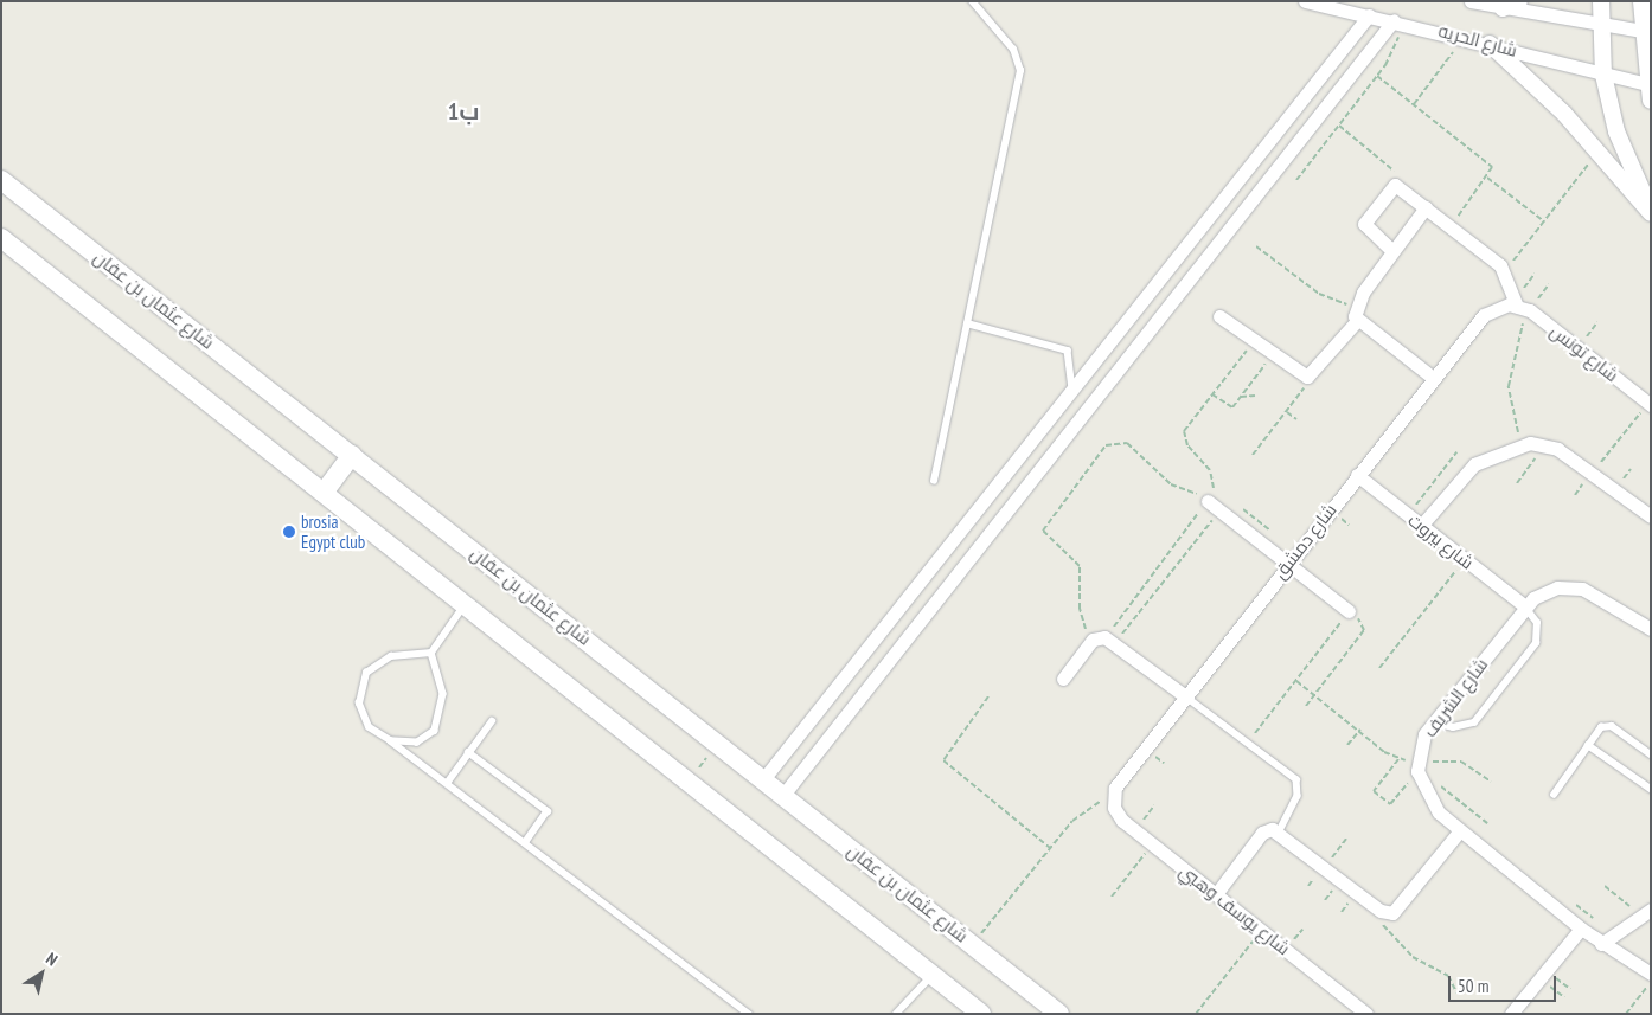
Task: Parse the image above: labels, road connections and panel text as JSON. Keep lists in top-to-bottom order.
{
  "streets": {
    "main road": ["شارع عثمان بن عفان"],
    "street": [
      "شارع الحريه",
      "شارع تونس",
      "شارع دمشق",
      "شارع بيروت",
      "شارع الشريف",
      "شارع يوسف وهبي"
    ]
  },
  "crossings": [
    ["شارع تونس", "شارع دمشق"],
    ["شارع دمشق", "شارع بيروت"],
    ["شارع دمشق", "شارع يوسف وهبي"],
    ["شارع بيروت", "شارع الشريف"]
  ],
  "districts": ["ب1"],
  "places": ["brosia Egypt club"],
  "scale_bar": "50 m",
  "north": "top right"
}
